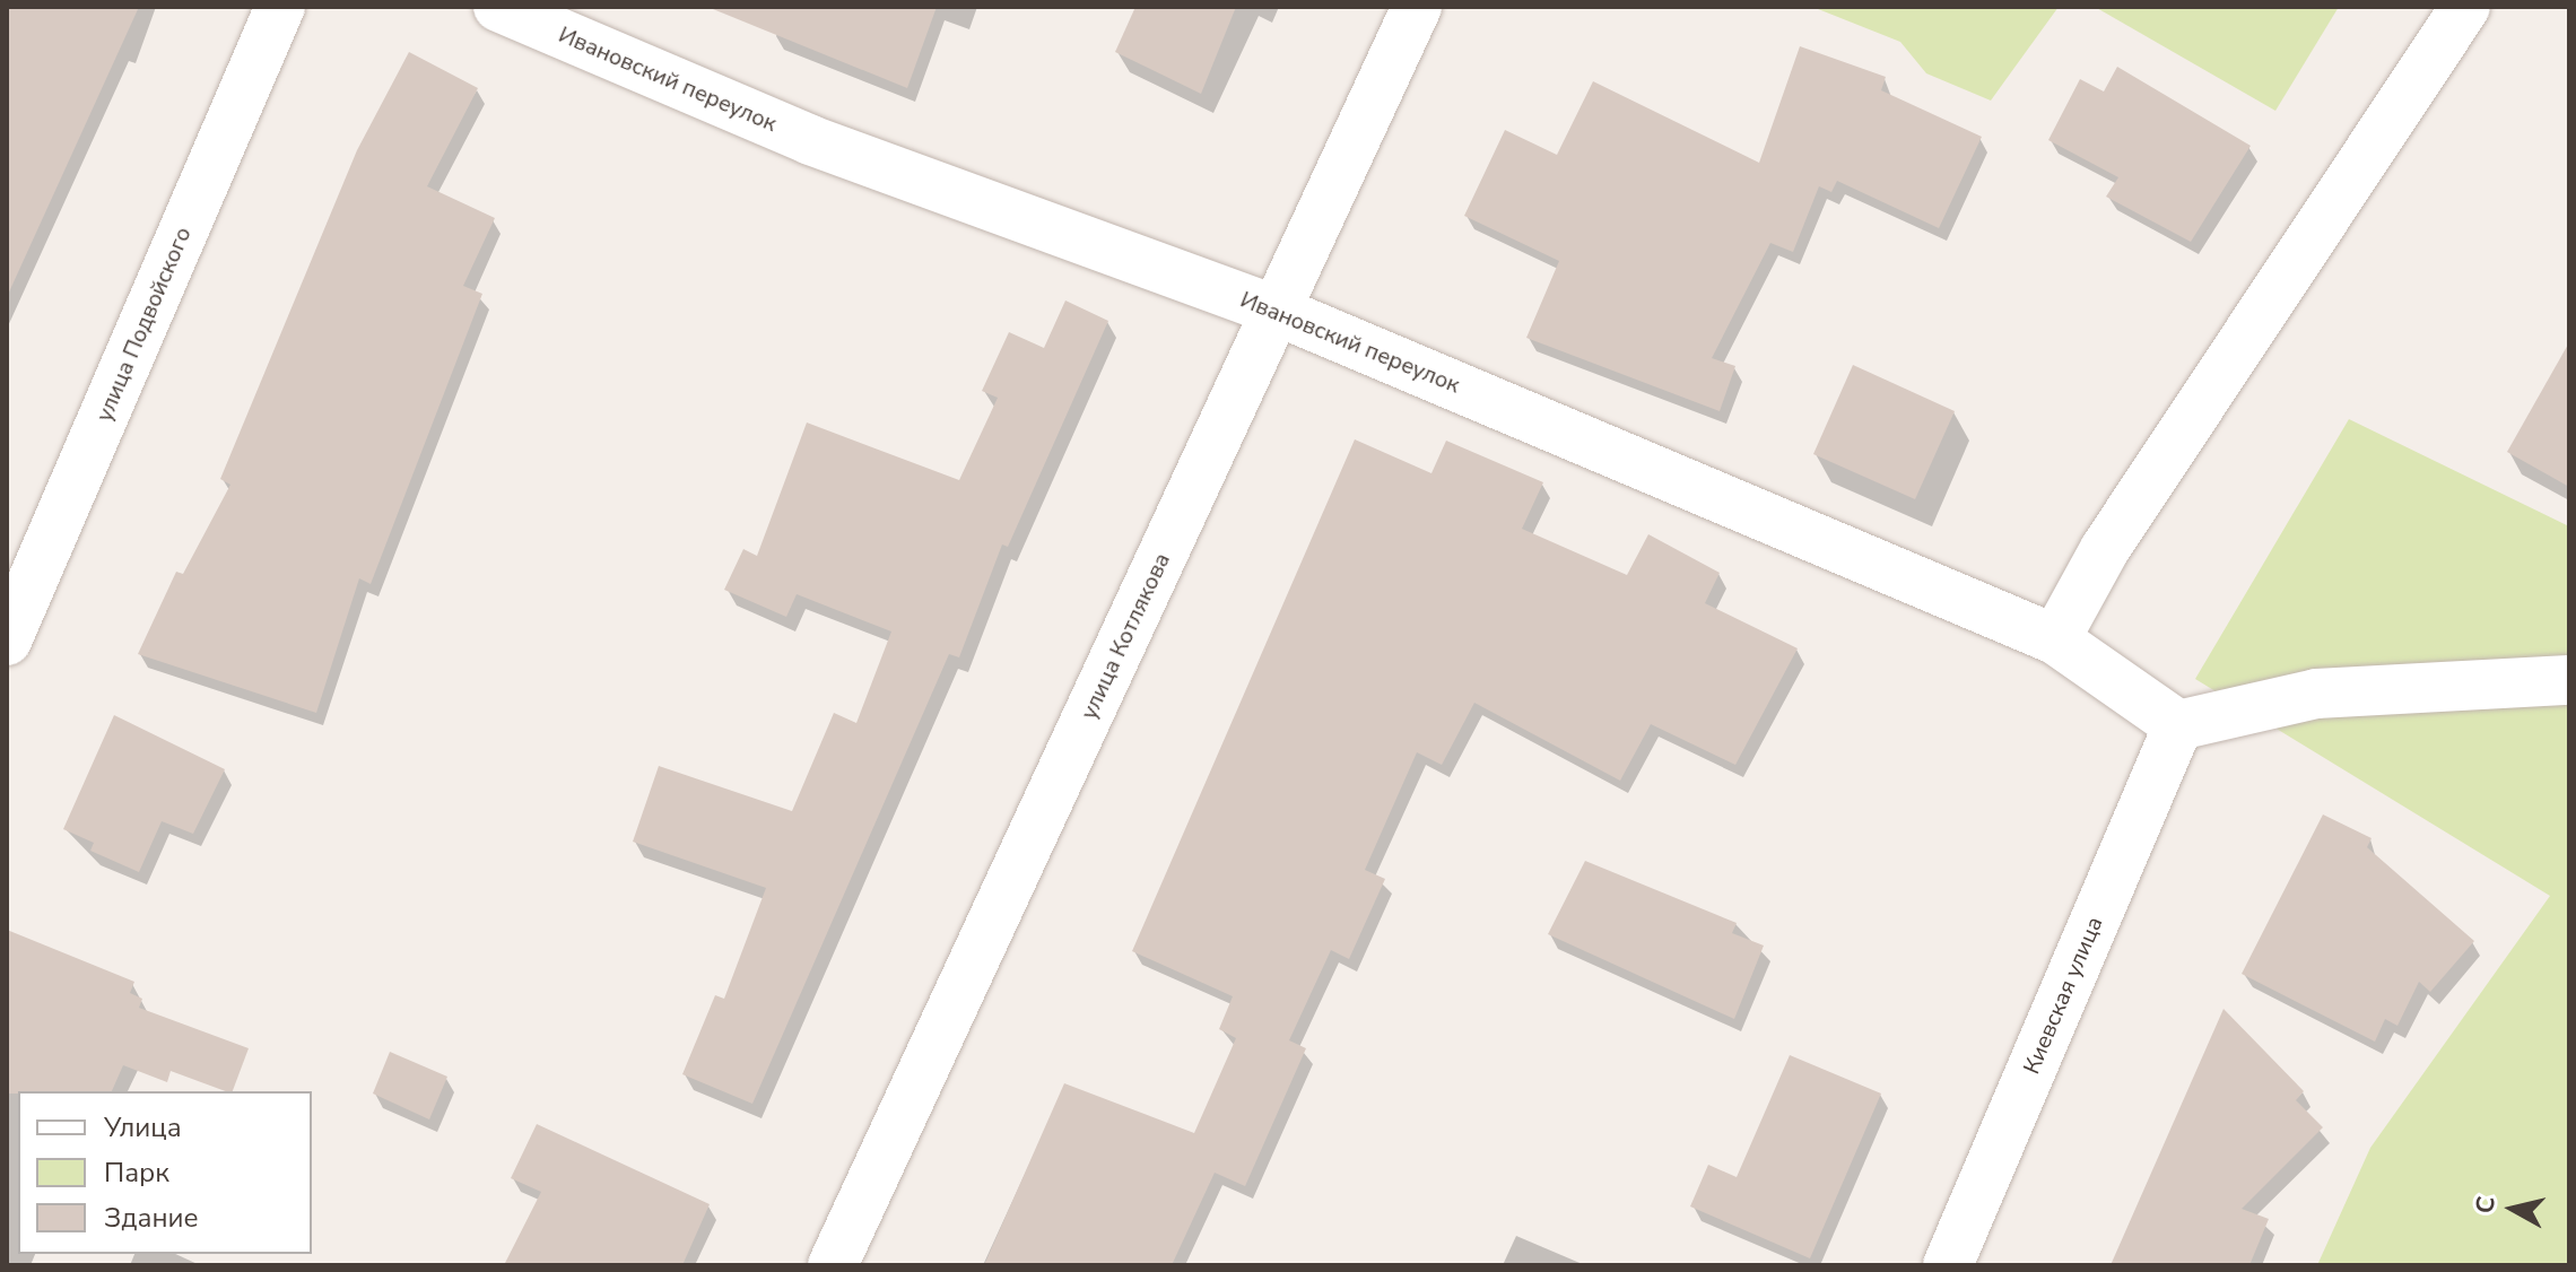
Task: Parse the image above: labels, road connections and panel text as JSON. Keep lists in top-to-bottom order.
{
  "streets": {
    "street": [
      "Ивановский переулок",
      "улица Подвойского",
      "улица Котлякова",
      "Киевская улица"
    ]
  },
  "crossings": [
    ["Ивановский переулок", "улица Котлякова"],
    ["Ивановский переулок", "Киевская улица"]
  ],
  "legend": ["Улица", "Парк", "Здание"],
  "north": "left"
}
